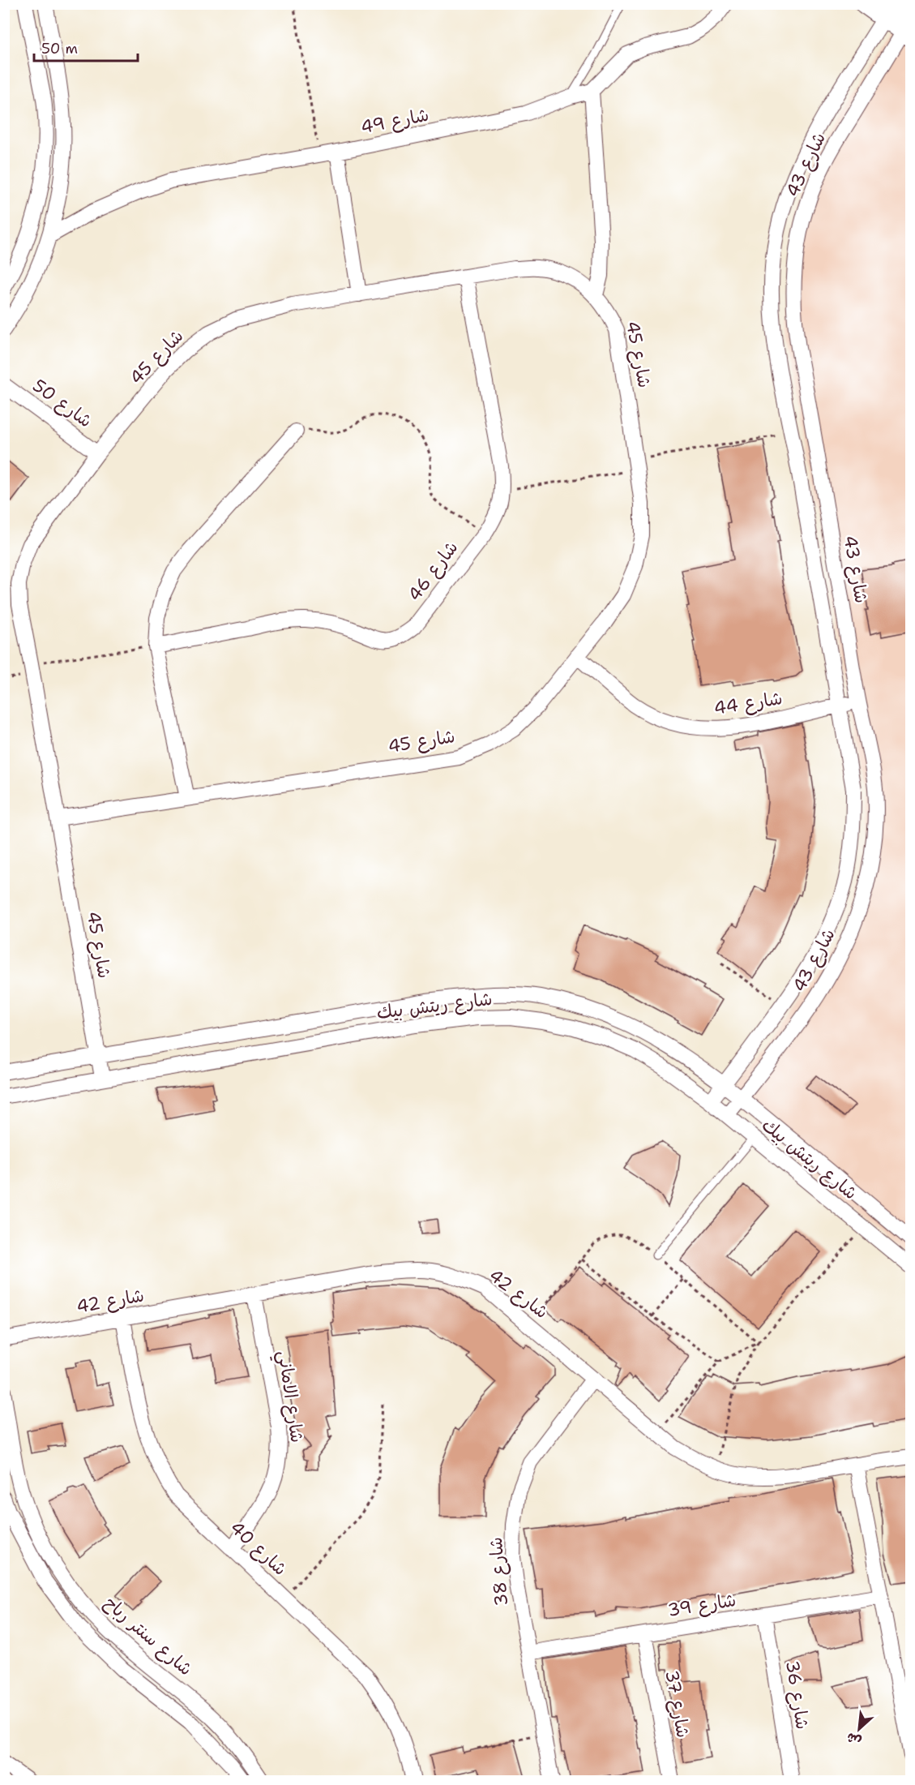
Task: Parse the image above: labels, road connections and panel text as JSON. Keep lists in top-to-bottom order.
{
  "streets": {
    "street": [
      "شارع 49",
      "شارع 43",
      "شارع 45",
      "شارع 50",
      "شارع 46",
      "شارع 44",
      "شارع ريتش بيك",
      "شارع 42",
      "شارع الاماني",
      "شارع 40",
      "شارع 38",
      "شارع 39",
      "شارع سنتر رباح",
      "شارع 36",
      "شارع 37"
    ]
  },
  "crossings": [
    ["شارع 43", "شارع 44"],
    ["شارع 43", "شارع ريتش بيك"],
    ["شارع 45", "شارع 50"],
    ["شارع 45", "شارع 46"],
    ["شارع 45", "شارع 44"],
    ["شارع 45", "شارع ريتش بيك"],
    ["شارع 42", "شارع الاماني"],
    ["شارع 42", "شارع 40"],
    ["شارع 42", "شارع 38"],
    ["شارع الاماني", "شارع 40"],
    ["شارع 38", "شارع 39"],
    ["شارع 39", "شارع 36"],
    ["شارع 39", "شارع 37"]
  ],
  "scale_bar": "50 m",
  "north": "bottom left"
}
